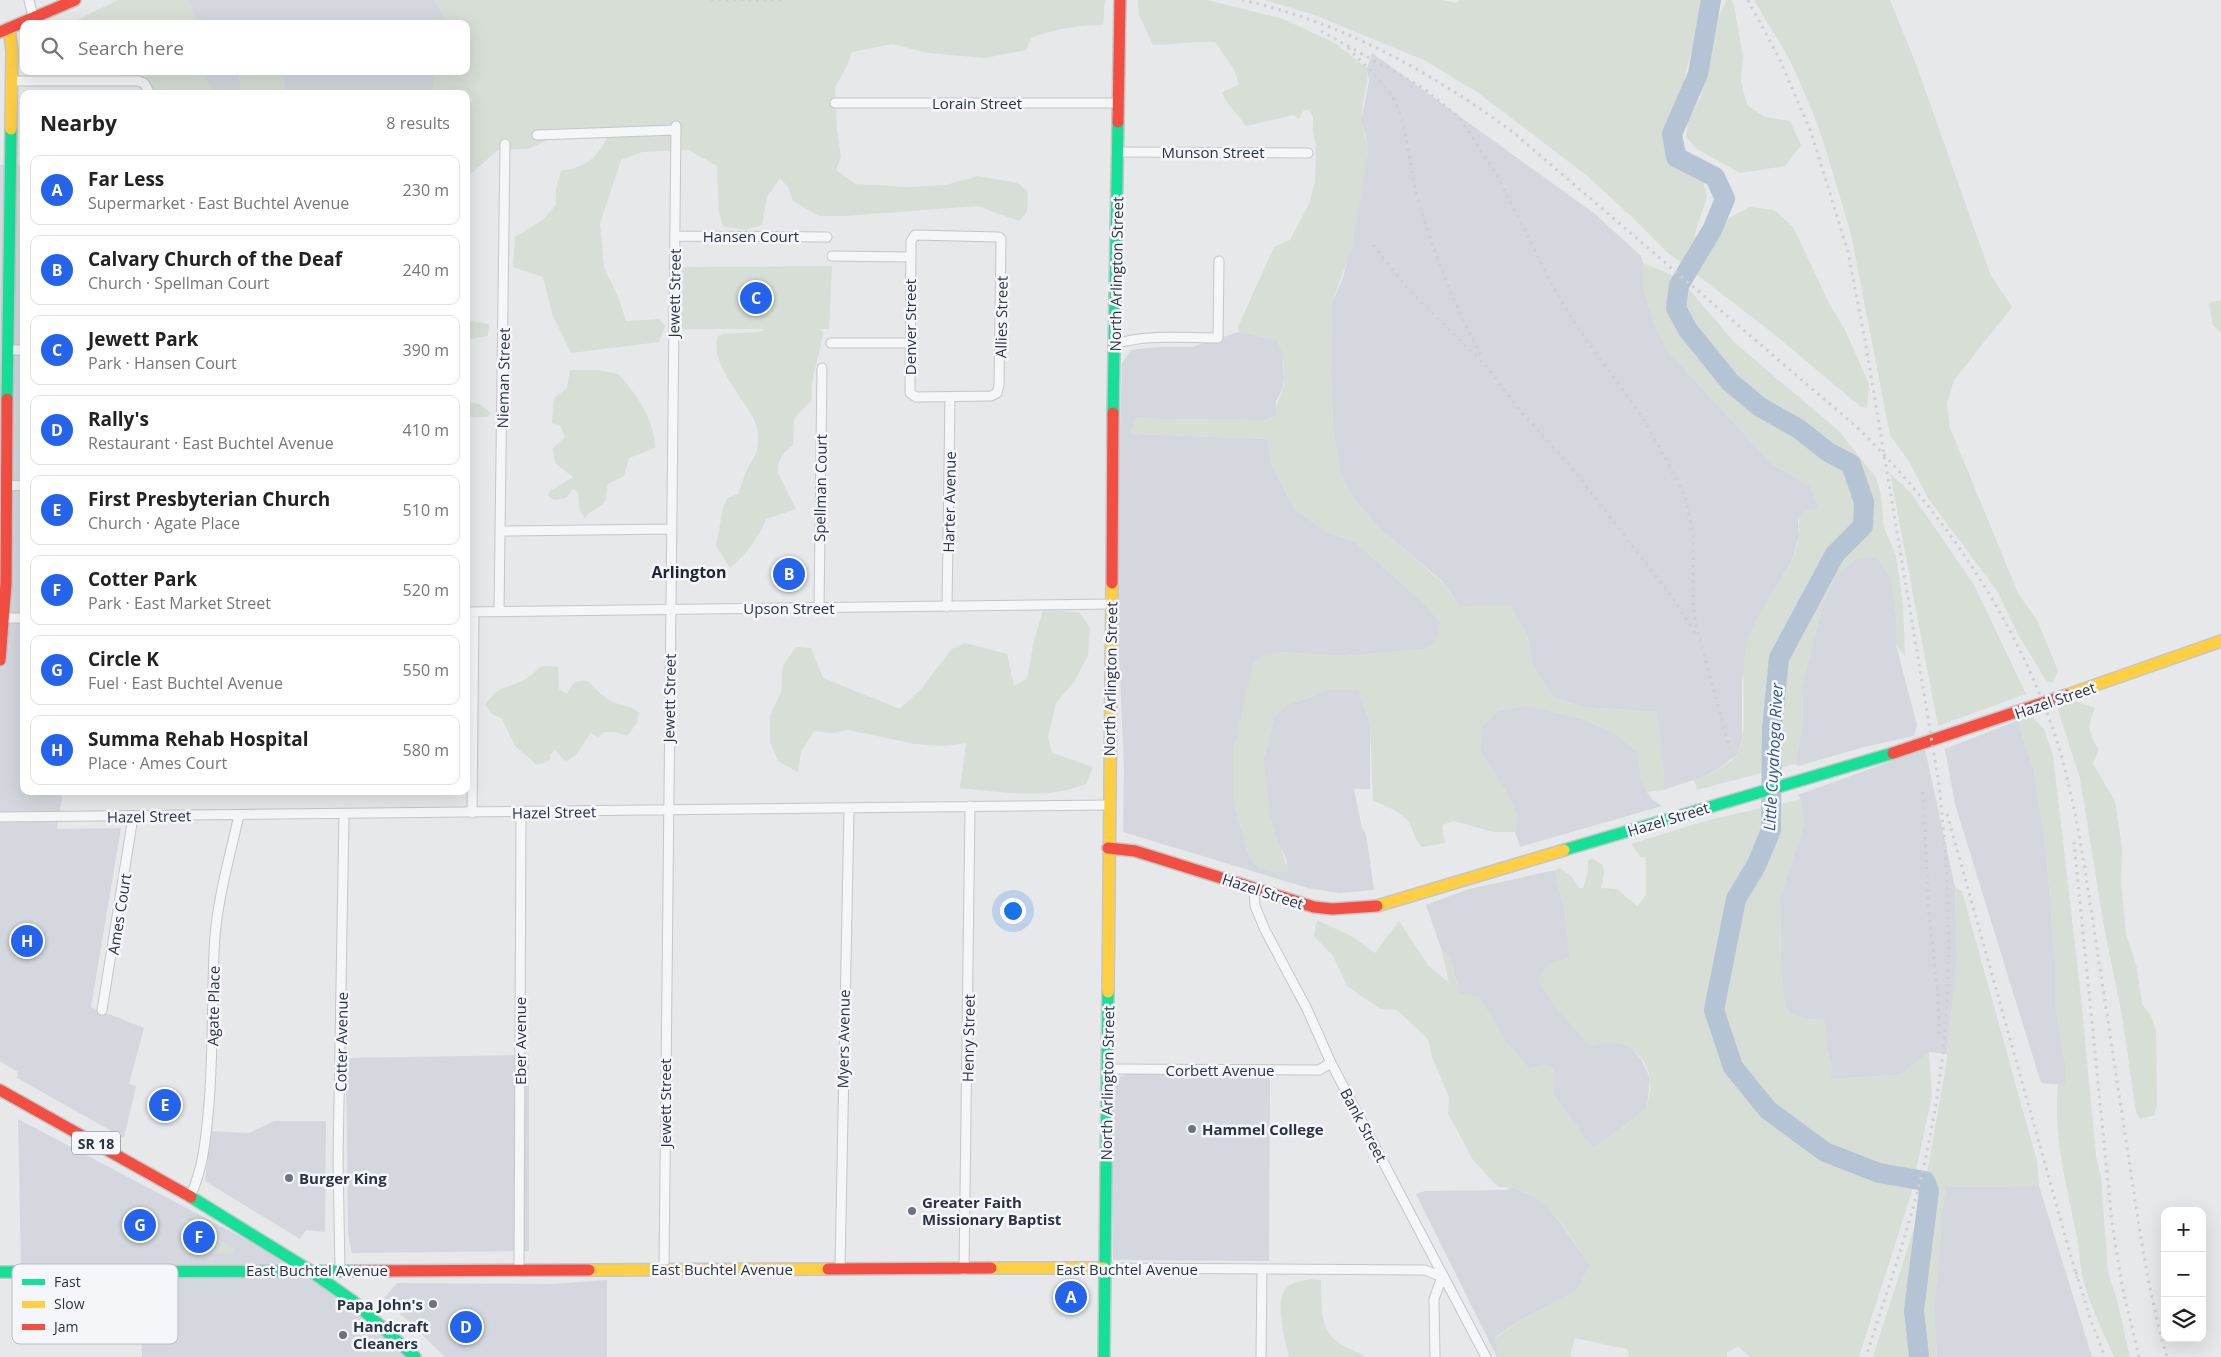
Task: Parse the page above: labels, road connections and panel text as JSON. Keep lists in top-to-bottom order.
{
  "streets": {
    "street": [
      "Lorain Street",
      "Munson Street",
      "Hansen Court",
      "North Arlington Street",
      "Jewett Street",
      "Allies Street",
      "Denver Street",
      "Nieman Street",
      "Spellman Court",
      "Harter Avenue",
      "Upson Street",
      "Hazel Street",
      "Ames Court",
      "Agate Place",
      "Henry Street",
      "Myers Avenue",
      "Eber Avenue",
      "Cotter Avenue",
      "Corbett Avenue",
      "Bank Street",
      "SR 18",
      "East Buchtel Avenue"
    ]
  },
  "crossings": [
    ["Lorain Street", "North Arlington Street"],
    ["Munson Street", "North Arlington Street"],
    ["Hansen Court", "Jewett Street"],
    ["North Arlington Street", "Upson Street"],
    ["North Arlington Street", "Hazel Street"],
    ["North Arlington Street", "Corbett Avenue"],
    ["North Arlington Street", "East Buchtel Avenue"],
    ["Jewett Street", "Upson Street"],
    ["Jewett Street", "Hazel Street"],
    ["Jewett Street", "East Buchtel Avenue"],
    ["Allies Street", "Denver Street"],
    ["Allies Street", "Harter Avenue"],
    ["Denver Street", "Harter Avenue"],
    ["Nieman Street", "Upson Street"],
    ["Spellman Court", "Upson Street"],
    ["Harter Avenue", "Upson Street"],
    ["Hazel Street", "Ames Court"],
    ["Hazel Street", "Agate Place"],
    ["Hazel Street", "Henry Street"],
    ["Hazel Street", "Myers Avenue"],
    ["Hazel Street", "Eber Avenue"],
    ["Hazel Street", "Cotter Avenue"],
    ["Hazel Street", "Bank Street"],
    ["Agate Place", "SR 18"],
    ["Henry Street", "East Buchtel Avenue"],
    ["Myers Avenue", "East Buchtel Avenue"],
    ["Eber Avenue", "East Buchtel Avenue"],
    ["Cotter Avenue", "East Buchtel Avenue"],
    ["Corbett Avenue", "Bank Street"],
    ["Bank Street", "East Buchtel Avenue"],
    ["SR 18", "East Buchtel Avenue"]
  ],
  "districts": ["Arlington"],
  "water": ["Little Cuyahoga River"],
  "places": [
    "Hammel College",
    "Burger King",
    "Greater Faith Missionary Baptist",
    "Papa John's",
    "Handcraft Cleaners"
  ],
  "legend": ["Fast", "Slow", "Jam"],
  "page": {
    "search": "Search here",
    "heading": ["Nearby", "8 results"],
    "list": [
      {
        "mark": "A",
        "name": "Far Less",
        "note": "Supermarket · East Buchtel Avenue",
        "value": "230 m"
      },
      {
        "mark": "B",
        "name": "Calvary Church of the Deaf",
        "note": "Church · Spellman Court",
        "value": "240 m"
      },
      {
        "mark": "C",
        "name": "Jewett Park",
        "note": "Park · Hansen Court",
        "value": "390 m"
      },
      {
        "mark": "D",
        "name": "Rally's",
        "note": "Restaurant · East Buchtel Avenue",
        "value": "410 m"
      },
      {
        "mark": "E",
        "name": "First Presbyterian Church",
        "note": "Church · Agate Place",
        "value": "510 m"
      },
      {
        "mark": "F",
        "name": "Cotter Park",
        "note": "Park · East Market Street",
        "value": "520 m"
      },
      {
        "mark": "G",
        "name": "Circle K",
        "note": "Fuel · East Buchtel Avenue",
        "value": "550 m"
      },
      {
        "mark": "H",
        "name": "Summa Rehab Hospital",
        "note": "Place · Ames Court",
        "value": "580 m"
      }
    ],
    "pins": [
      "C",
      "B",
      "H",
      "E",
      "G",
      "F",
      "A",
      "D"
    ],
    "map_buttons": ["+", "−"]
  }
}
